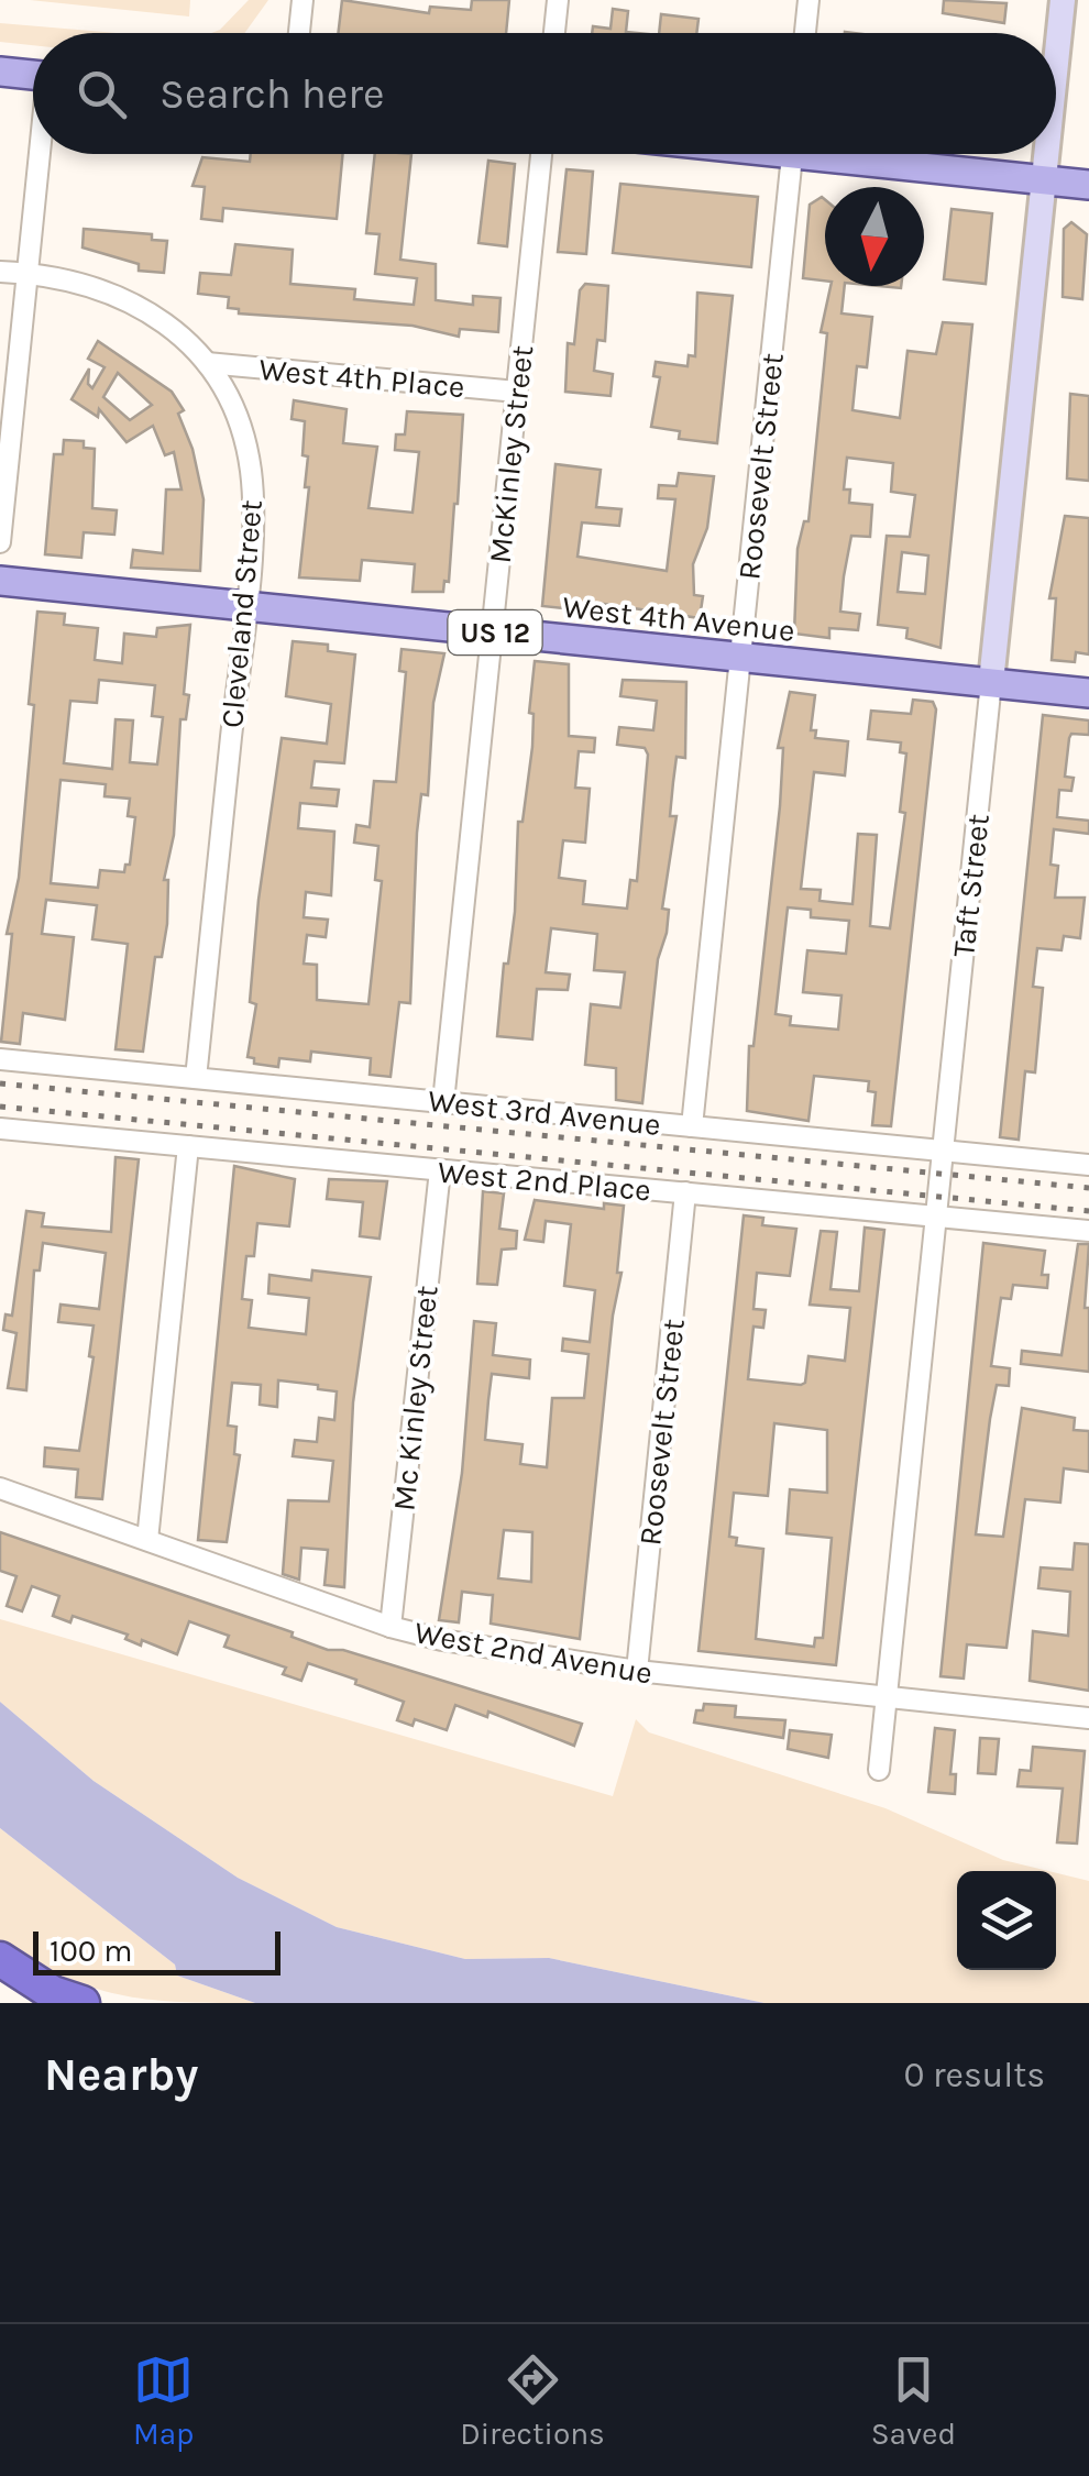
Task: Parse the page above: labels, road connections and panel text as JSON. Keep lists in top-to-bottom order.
{
  "streets": {
    "main road": ["West 4th Avenue", "US 12"],
    "street": [
      "West 4th Place",
      "McKinley Street",
      "Roosevelt Street",
      "Cleveland Street",
      "Taft Street",
      "West 3rd Avenue",
      "West 2nd Place",
      "Mc Kinley Street",
      "West 2nd Avenue"
    ]
  },
  "crossings": [
    ["West 4th Place", "McKinley Street"],
    ["West 4th Place", "Cleveland Street"],
    ["McKinley Street", "West 4th Avenue"],
    ["McKinley Street", "West 3rd Avenue"],
    ["Roosevelt Street", "West 4th Avenue"],
    ["Roosevelt Street", "West 3rd Avenue"],
    ["Roosevelt Street", "West 2nd Place"],
    ["Roosevelt Street", "West 2nd Avenue"],
    ["Cleveland Street", "West 4th Avenue"],
    ["Cleveland Street", "West 3rd Avenue"],
    ["West 4th Avenue", "Taft Street"],
    ["Taft Street", "West 3rd Avenue"],
    ["Taft Street", "West 2nd Place"],
    ["Taft Street", "West 2nd Avenue"],
    ["West 2nd Place", "Mc Kinley Street"],
    ["Mc Kinley Street", "West 2nd Avenue"]
  ],
  "scale_bar": "100 m",
  "north": "bottom",
  "page": {
    "search": "Search here",
    "scale": "100 m",
    "heading": ["Nearby", "0 results"],
    "nav": ["Map", "Directions", "Saved"]
  }
}
